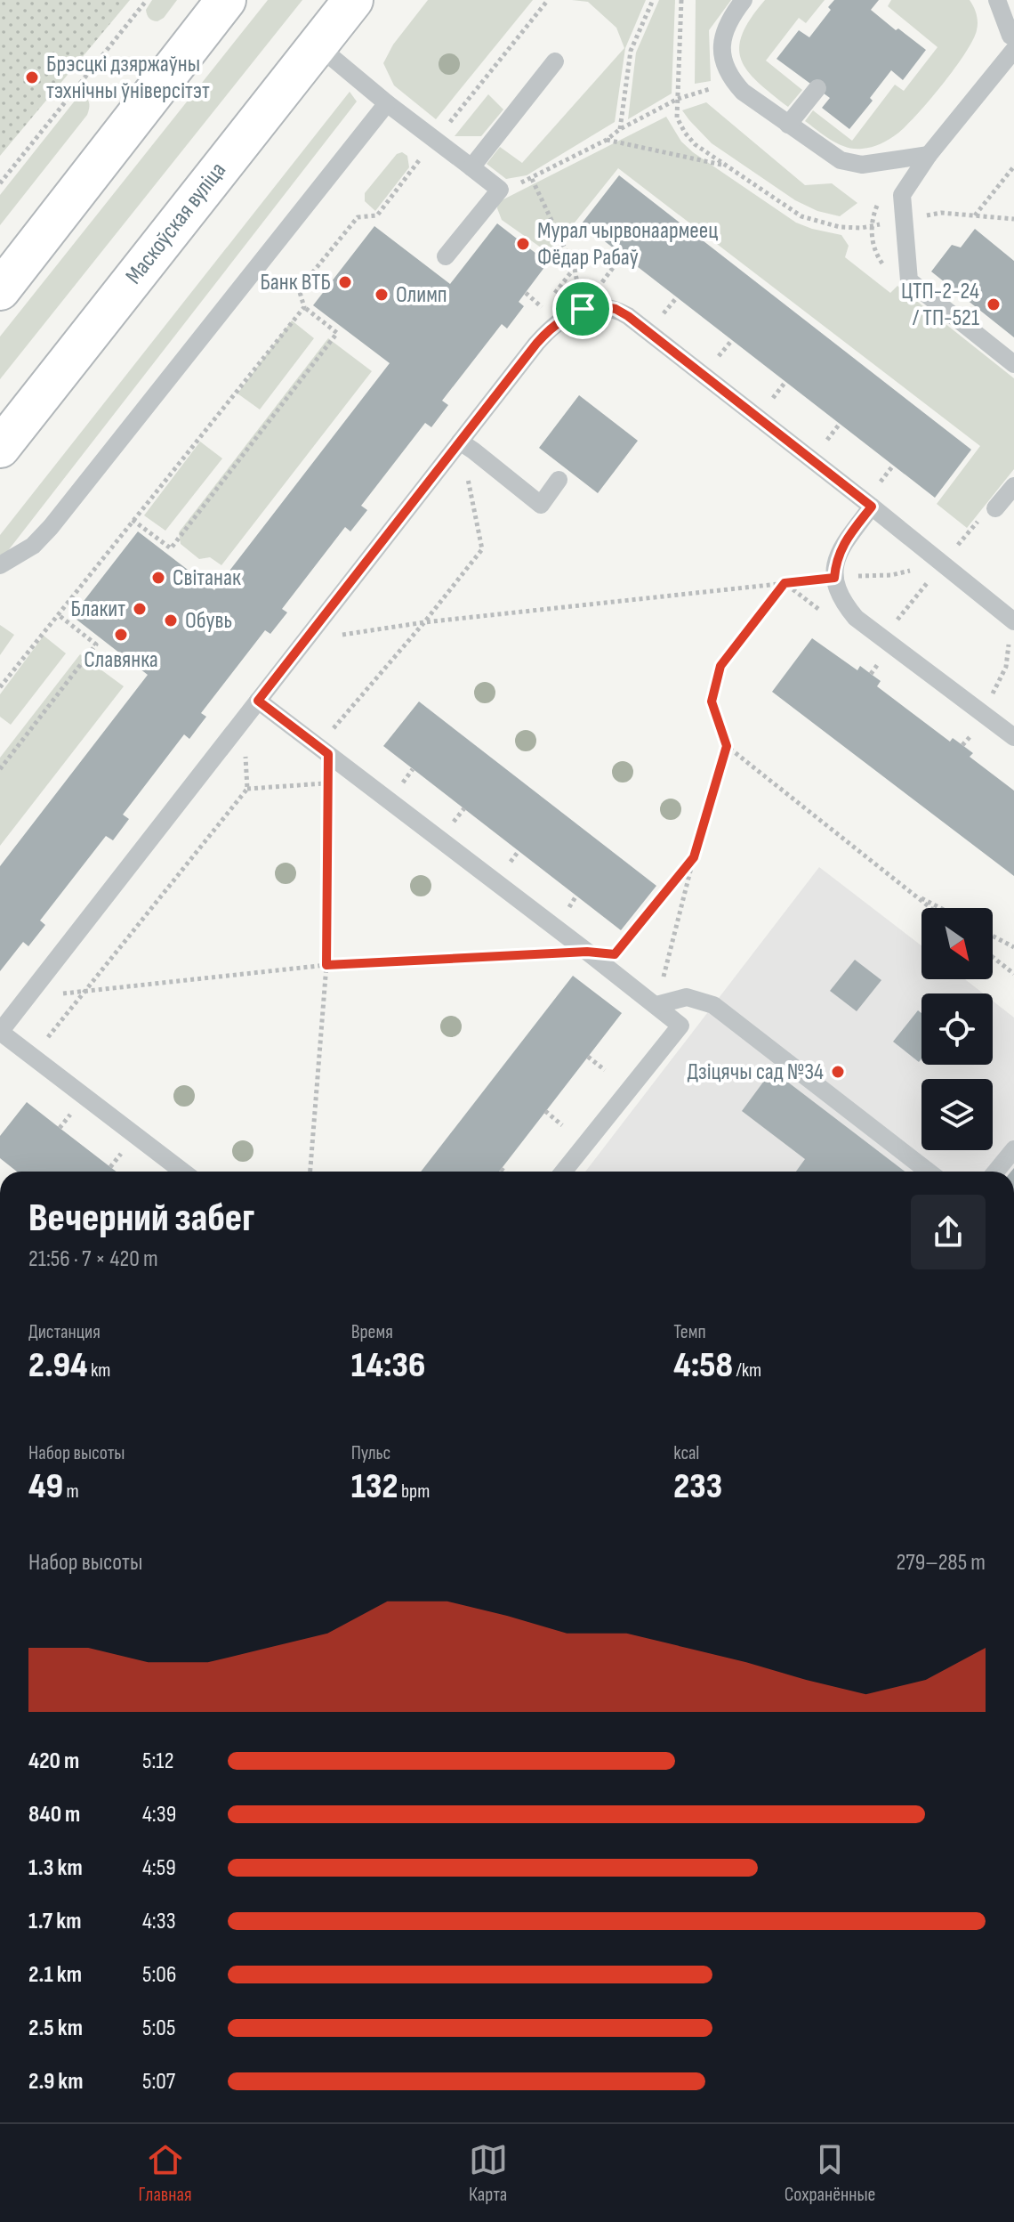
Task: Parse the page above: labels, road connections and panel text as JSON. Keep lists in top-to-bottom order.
{
  "streets": {
    "main road": ["Маскоўская вуліца"]
  },
  "places": [
    "Брэсцкі дзяржаўны тэхнічны ўніверсітэт",
    "Мурал чырвонаармеец Фёдар Рабаў",
    "Банк ВТБ",
    "Олимп",
    "ЦТП-2-24 / ТП-521",
    "Світанак",
    "Блакит",
    "Обувь",
    "Славянка",
    "Дзіцячы сад №34"
  ],
  "north": "bottom right",
  "page": {
    "heading": ["Вечерний забег", "21:56 · 7 × 420 m"],
    "stats": [
      ["Дистанция", "2.94 km"],
      ["Время", "14:36"],
      ["Темп", "4:58 /km"],
      ["Набор высоты", "49 m"],
      ["Пульс", "132 bpm"],
      ["kcal", "233"]
    ],
    "chart": ["Набор высоты", "279–285 m"],
    "list": [
      {
        "name": "420 m",
        "note": "5:12"
      },
      {
        "name": "840 m",
        "note": "4:39"
      },
      {
        "name": "1.3 km",
        "note": "4:59"
      },
      {
        "name": "1.7 km",
        "note": "4:33"
      },
      {
        "name": "2.1 km",
        "note": "5:06"
      },
      {
        "name": "2.5 km",
        "note": "5:05"
      },
      {
        "name": "2.9 km",
        "note": "5:07"
      }
    ],
    "tabs": ["Главная", "Карта", "Сохранённые"]
  }
}
